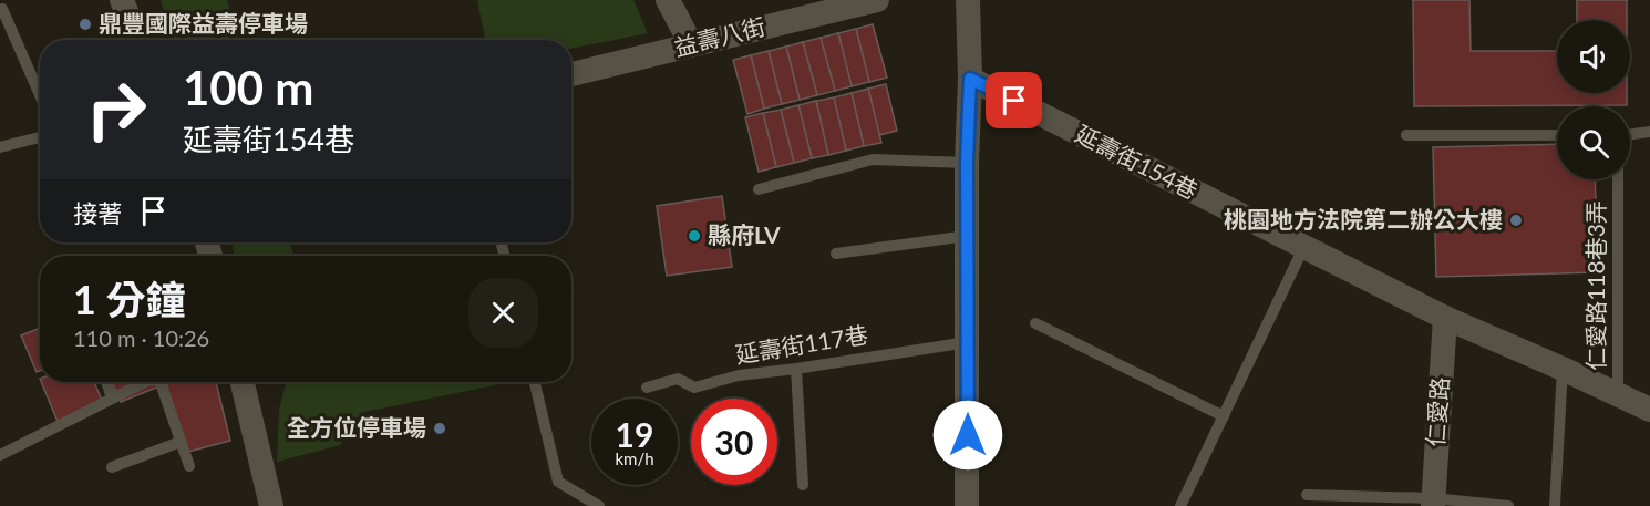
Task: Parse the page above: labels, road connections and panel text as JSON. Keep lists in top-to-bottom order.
{
  "streets": {
    "street": ["益壽八街", "延壽街154巷", "仁愛路"],
    "lane": ["仁愛路118巷3弄", "延壽街117巷"]
  },
  "crossings": [
    ["延壽街154巷", "仁愛路118巷3弄"],
    ["延壽街154巷", "仁愛路"]
  ],
  "places": [
    "鼎豐國際益壽停車場",
    "桃園地方法院第二辦公大樓",
    "縣府LV",
    "全方位停車場"
  ],
  "page": {
    "turn": ["100 m", "延壽街154巷"],
    "then": "接著",
    "heading": ["1 分鐘", "110 m · 10:26"],
    "speed": "19 km/h",
    "limit": "30"
  }
}
